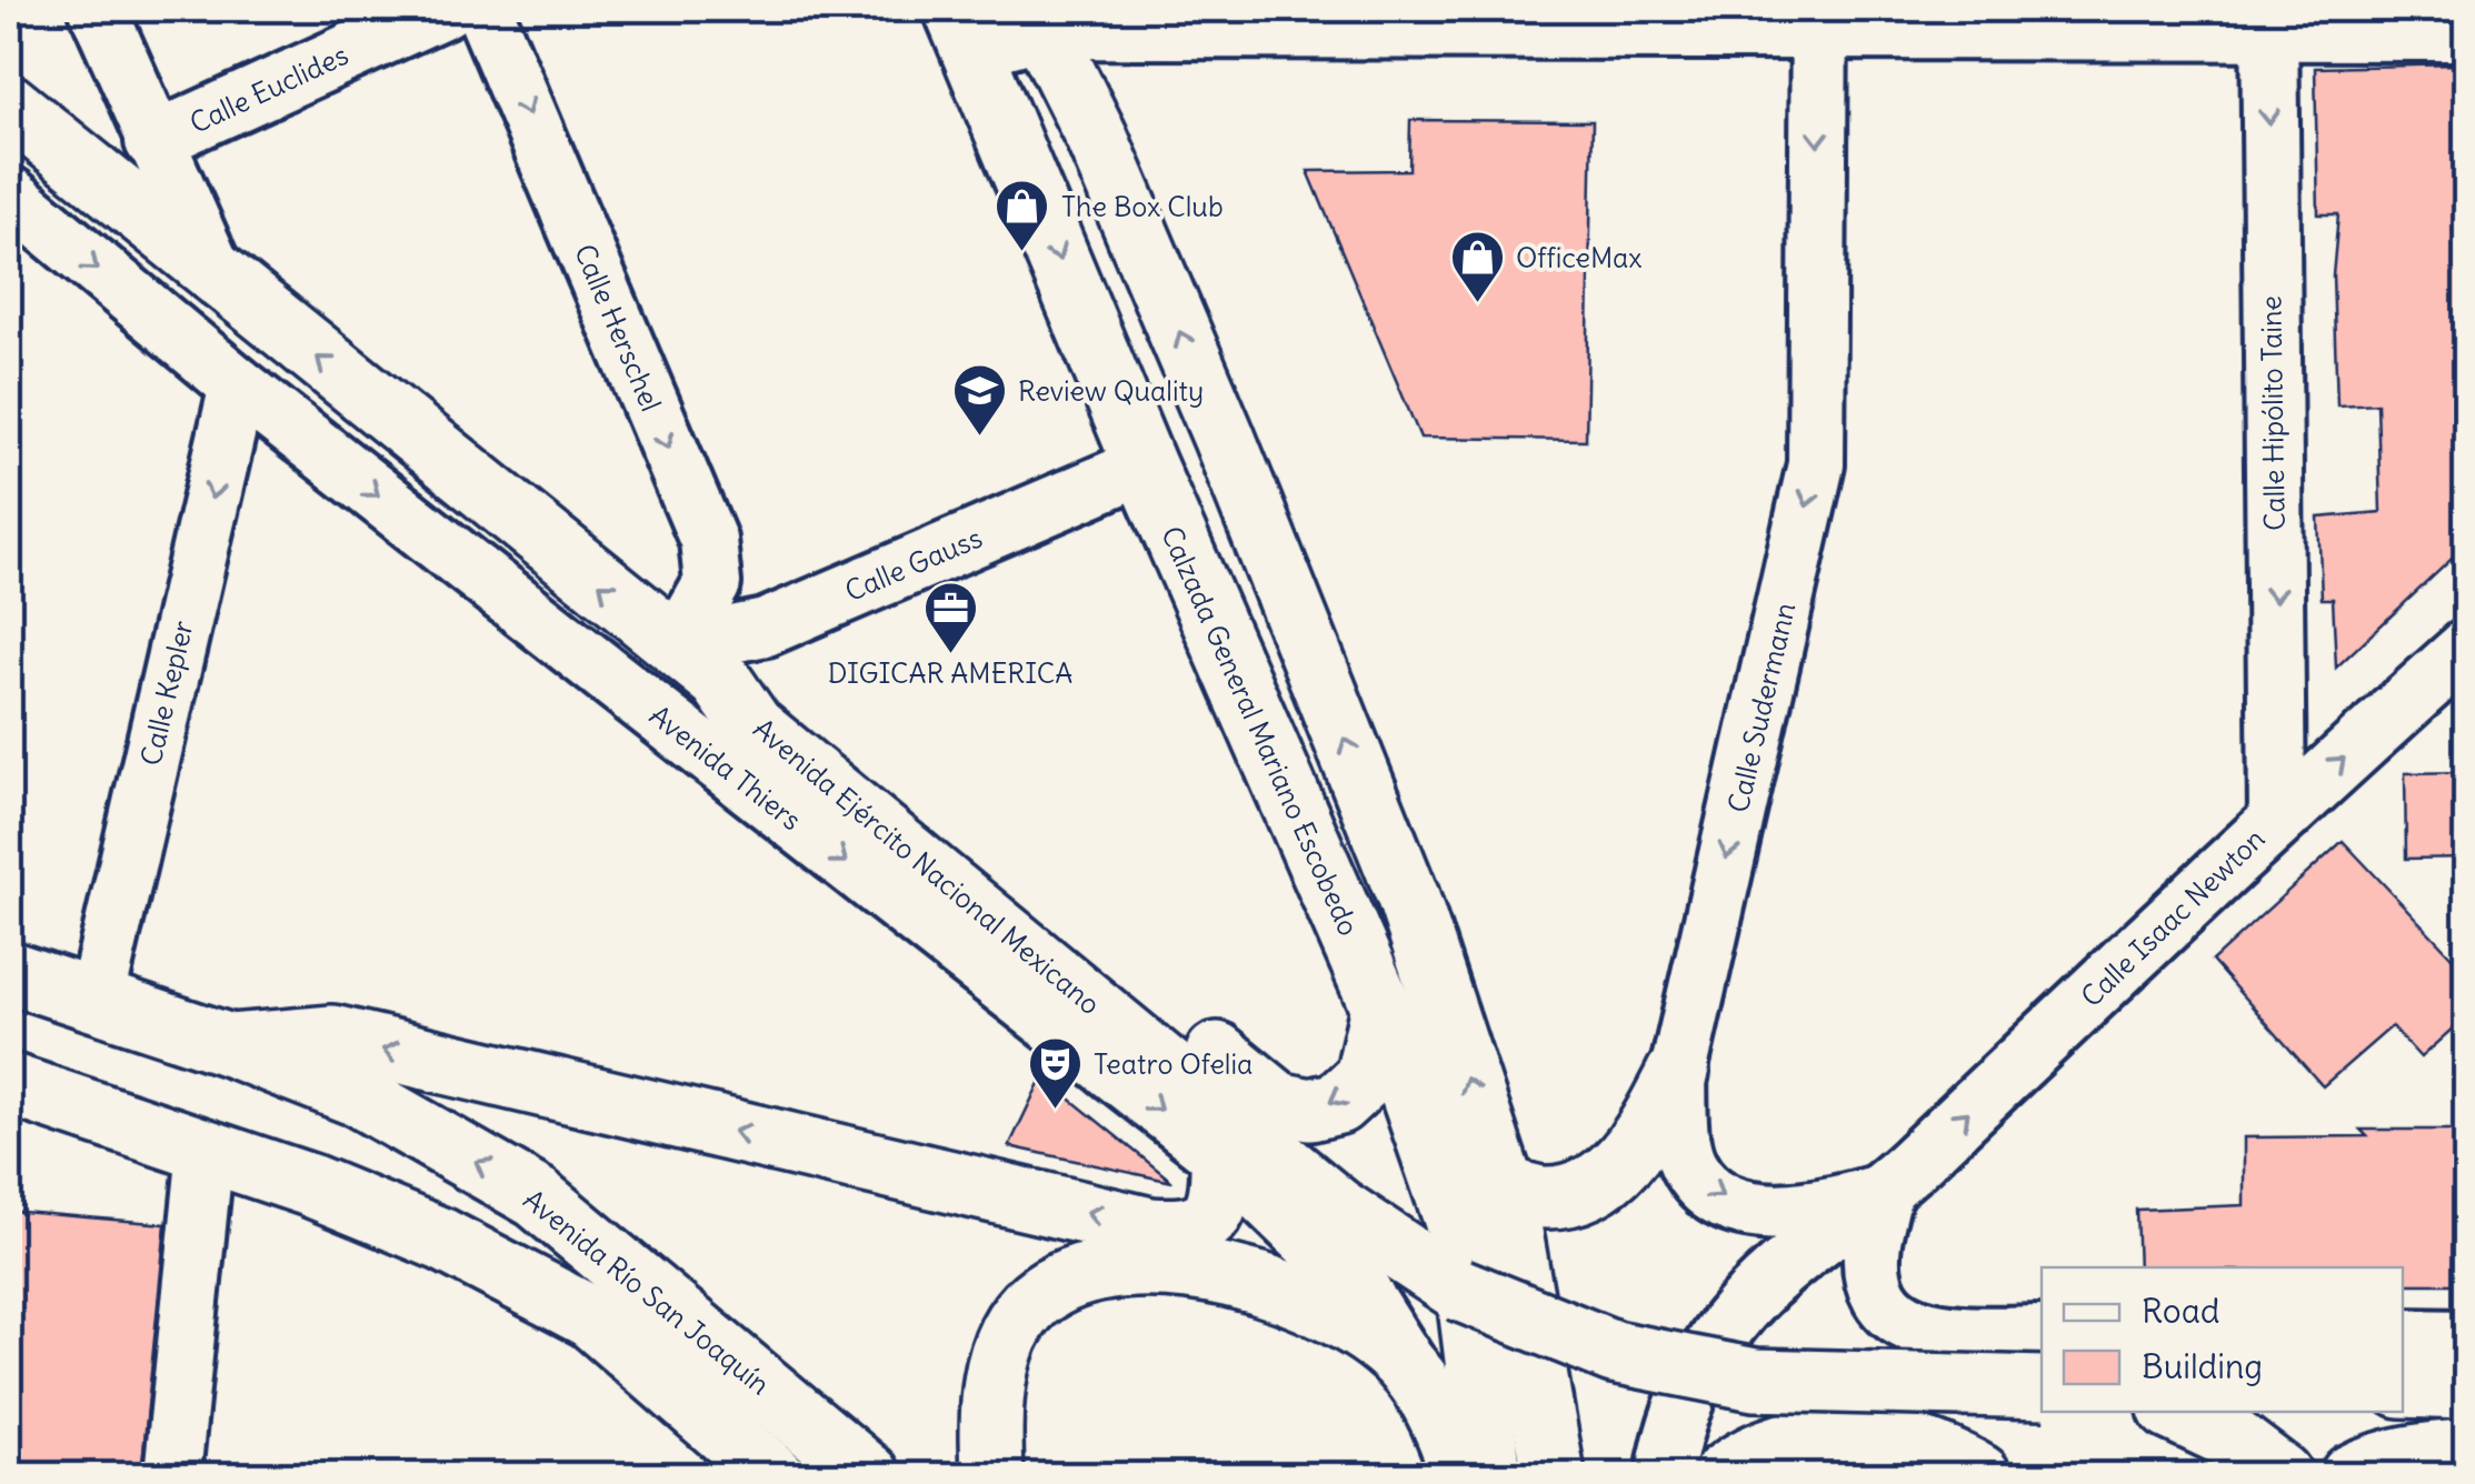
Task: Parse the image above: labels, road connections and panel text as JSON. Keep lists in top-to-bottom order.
{
  "streets": {
    "main road": ["Calzada General Mariano Escobedo", "Avenida Ejército Nacional Mexicano", "Avenida Río San Joaquín"],
    "street": [
      "Calle Euclides",
      "Calle Herschel",
      "Calle Hipólito Taine",
      "Calle Gauss",
      "Calle Kepler",
      "Calle Sudermann",
      "Avenida Thiers",
      "Calle Isaac Newton"
    ]
  },
  "crossings": [
    ["Calle Herschel", "Calle Gauss"],
    ["Calle Herschel", "Avenida Ejército Nacional Mexicano"],
    ["Calle Hipólito Taine", "Calle Isaac Newton"],
    ["Calle Gauss", "Calzada General Mariano Escobedo"],
    ["Calle Gauss", "Avenida Ejército Nacional Mexicano"],
    ["Calle Kepler", "Avenida Thiers"],
    ["Calle Kepler", "Avenida Río San Joaquín"],
    ["Calle Sudermann", "Calle Isaac Newton"]
  ],
  "one_way": [
    "Calle Herschel",
    "Calle Hipólito Taine",
    "Calle Kepler",
    "Calle Sudermann",
    "Avenida Thiers",
    "Calle Isaac Newton"
  ],
  "places": {
    "shop": ["The Box Club", "OfficeMax"],
    "school or university": ["Review Quality"],
    "office": ["DIGICAR AMERICA"],
    "theatre": ["Teatro Ofelia"]
  },
  "legend": ["Road", "Building"]
}
